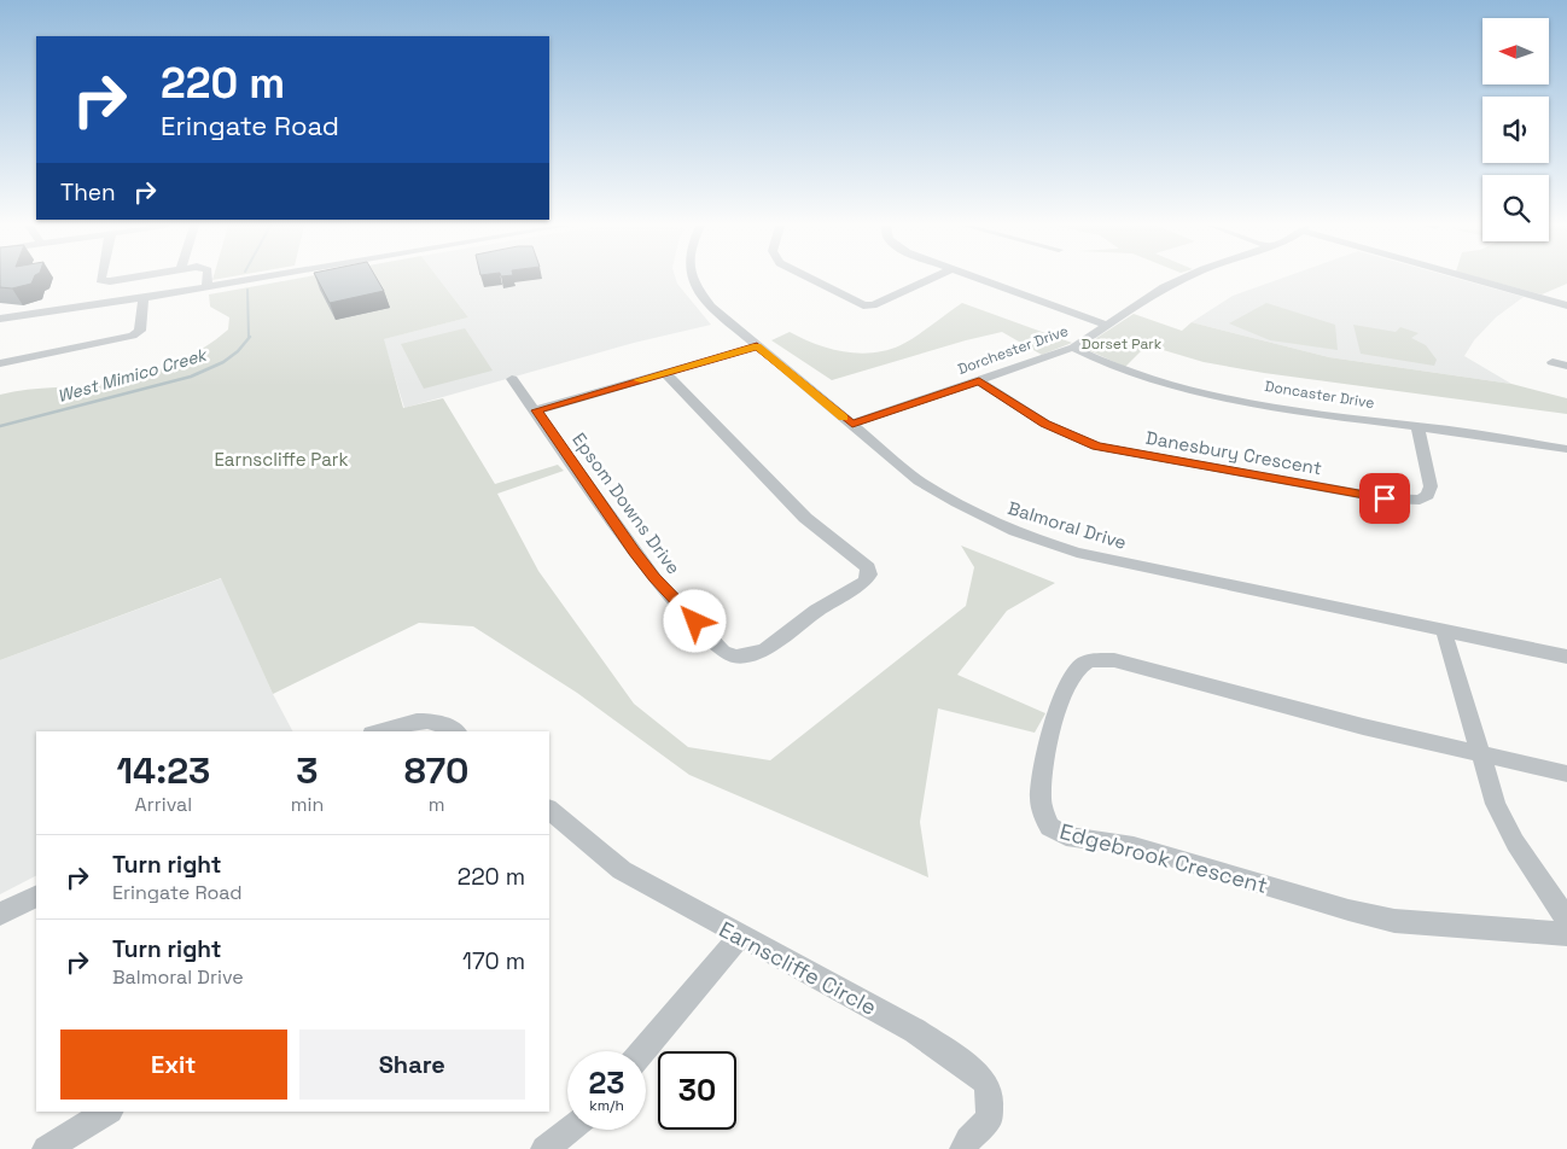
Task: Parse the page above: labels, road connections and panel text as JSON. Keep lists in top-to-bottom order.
{
  "streets": {
    "street": [
      "Dorchester Drive",
      "Doncaster Drive",
      "Danesbury Crescent",
      "Epsom Downs Drive",
      "Balmoral Drive",
      "Edgebrook Crescent",
      "Earnscliffe Circle"
    ]
  },
  "crossings": [
    ["Dorchester Drive", "Doncaster Drive"],
    ["Dorchester Drive", "Danesbury Crescent"],
    ["Dorchester Drive", "Balmoral Drive"],
    ["Doncaster Drive", "Danesbury Crescent"]
  ],
  "water": ["West Mimico Creek"],
  "parks": ["Dorset Park", "Earnscliffe Park"],
  "north": "left",
  "page": {
    "turn": ["220 m", "Eringate Road"],
    "then": "Then",
    "eta": [
      "14:23",
      "Arrival",
      "3",
      "min",
      "870",
      "m"
    ],
    "list": [
      {
        "name": "Turn right",
        "note": "Eringate Road",
        "value": "220 m"
      },
      {
        "name": "Turn right",
        "note": "Balmoral Drive",
        "value": "170 m"
      }
    ],
    "buttons": ["Exit", "Share"],
    "speed": "23 km/h",
    "limit": "30"
  }
}
